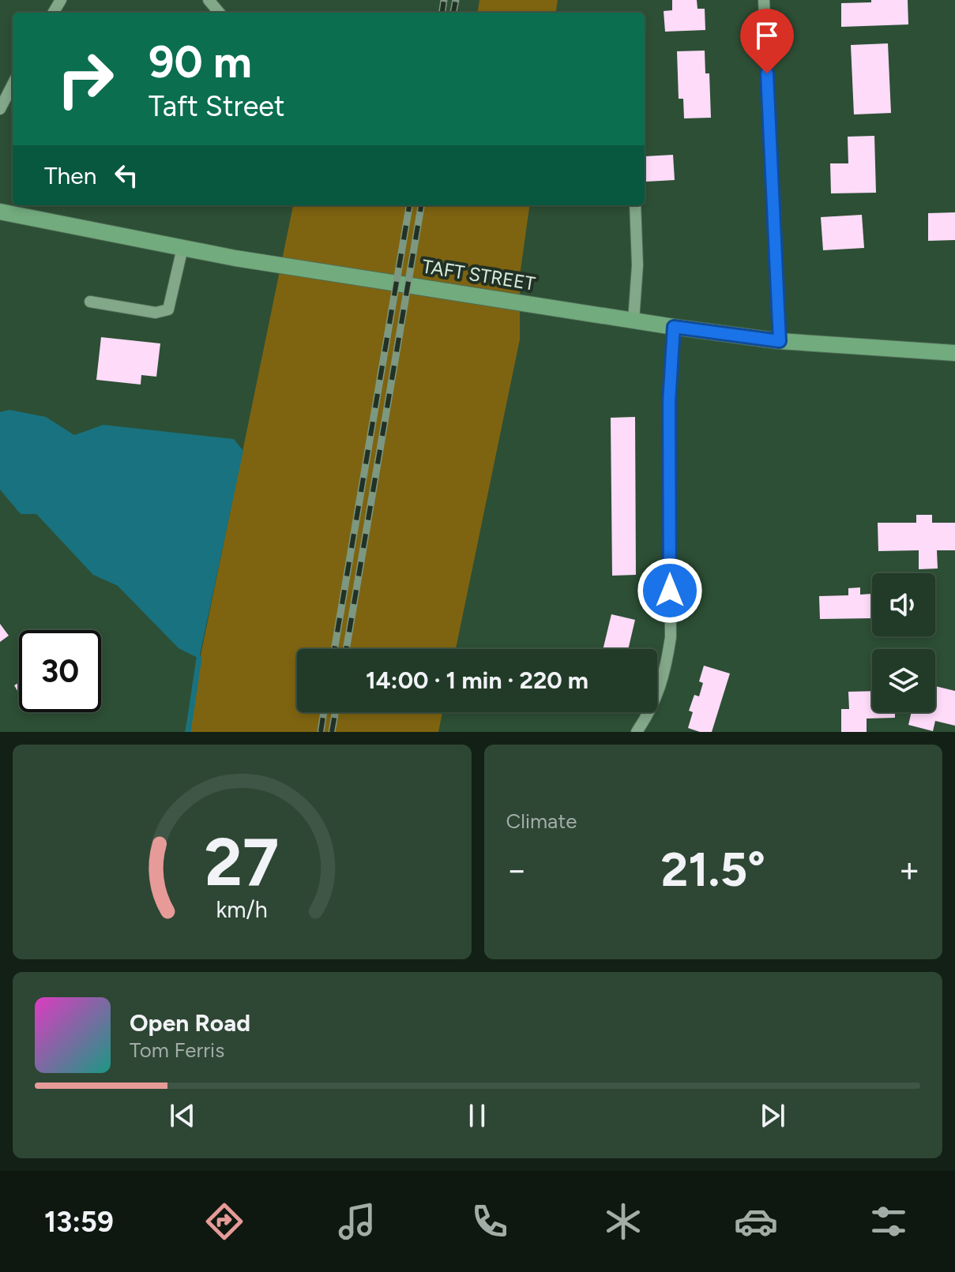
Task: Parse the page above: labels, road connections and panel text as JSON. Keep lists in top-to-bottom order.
{
  "streets": {
    "main road": ["TAFT STREET"]
  },
  "page": {
    "turn": ["90 m", "Taft Street"],
    "then": "Then",
    "limit": "30",
    "trip": "14:00 · 1 min · 220 m",
    "tile": "Climate",
    "heat": ["−", "21.5°", "+"],
    "song": ["Open Road", "Tom Ferris"],
    "tabs": "13:59",
    "gauge": ["27", "km/h"]
  }
}
